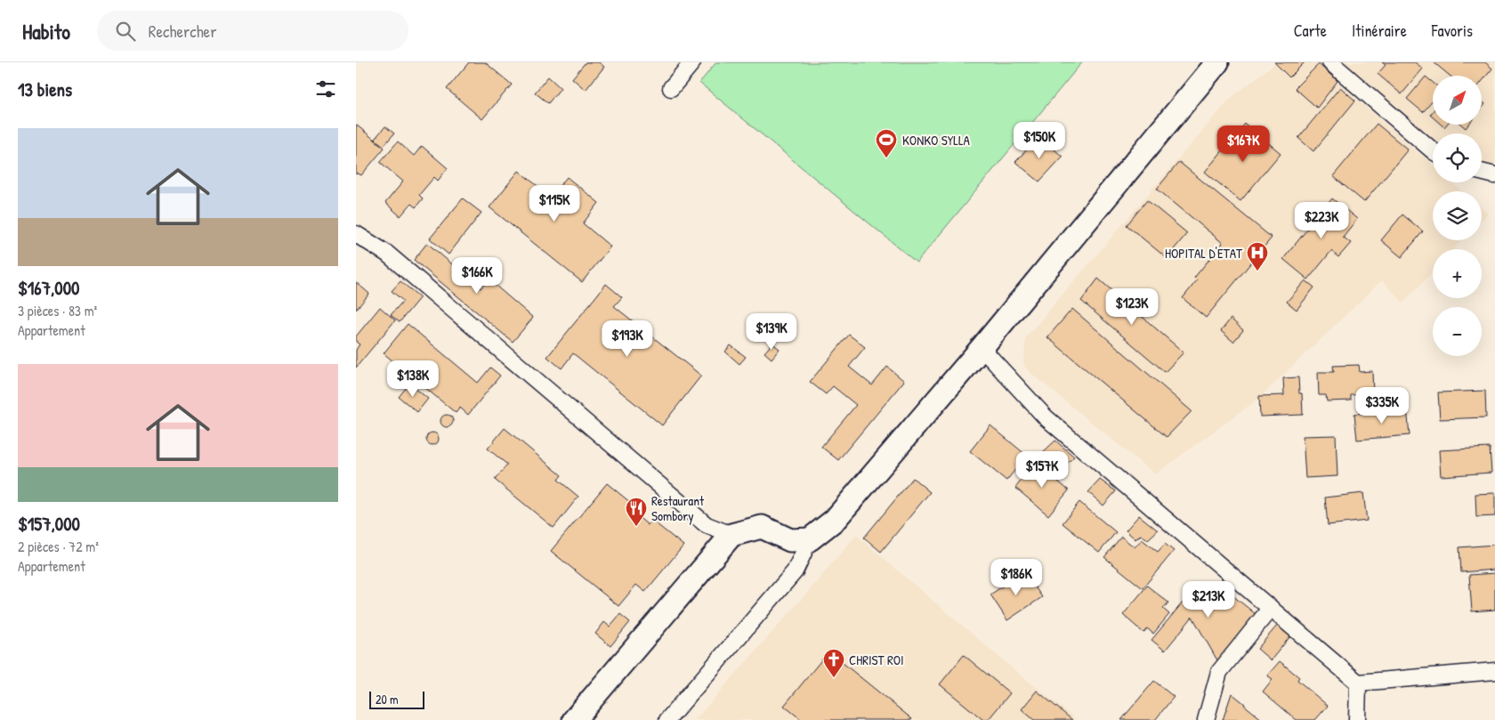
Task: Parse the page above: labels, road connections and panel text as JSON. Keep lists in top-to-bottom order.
{
  "places": {
    "sports": ["KONKO SYLLA"],
    "hospital": ["HOPITAL D'ETAT"],
    "restaurant": ["Restaurant Sombory"],
    "church": ["CHRIST ROI"]
  },
  "scale_bar": "20 m",
  "north": "top right",
  "page": {
    "header": "Habito",
    "search": "Rechercher",
    "nav": ["Carte", "Itinéraire", "Favoris"],
    "heading": "13 biens",
    "map_buttons": ["+", "−"],
    "list": [
      {
        "name": "$167,000",
        "note": "3 pièces · 83 m² · Appartement"
      },
      {
        "name": "$157,000",
        "note": "2 pièces · 72 m² · Appartement"
      }
    ],
    "price": [
      "$150K",
      "$167K",
      "$115K",
      "$223K",
      "$166K",
      "$123K",
      "$139K",
      "$193K",
      "$138K",
      "$335K",
      "$157K",
      "$186K",
      "$213K"
    ],
    "scale": "20 m"
  }
}
